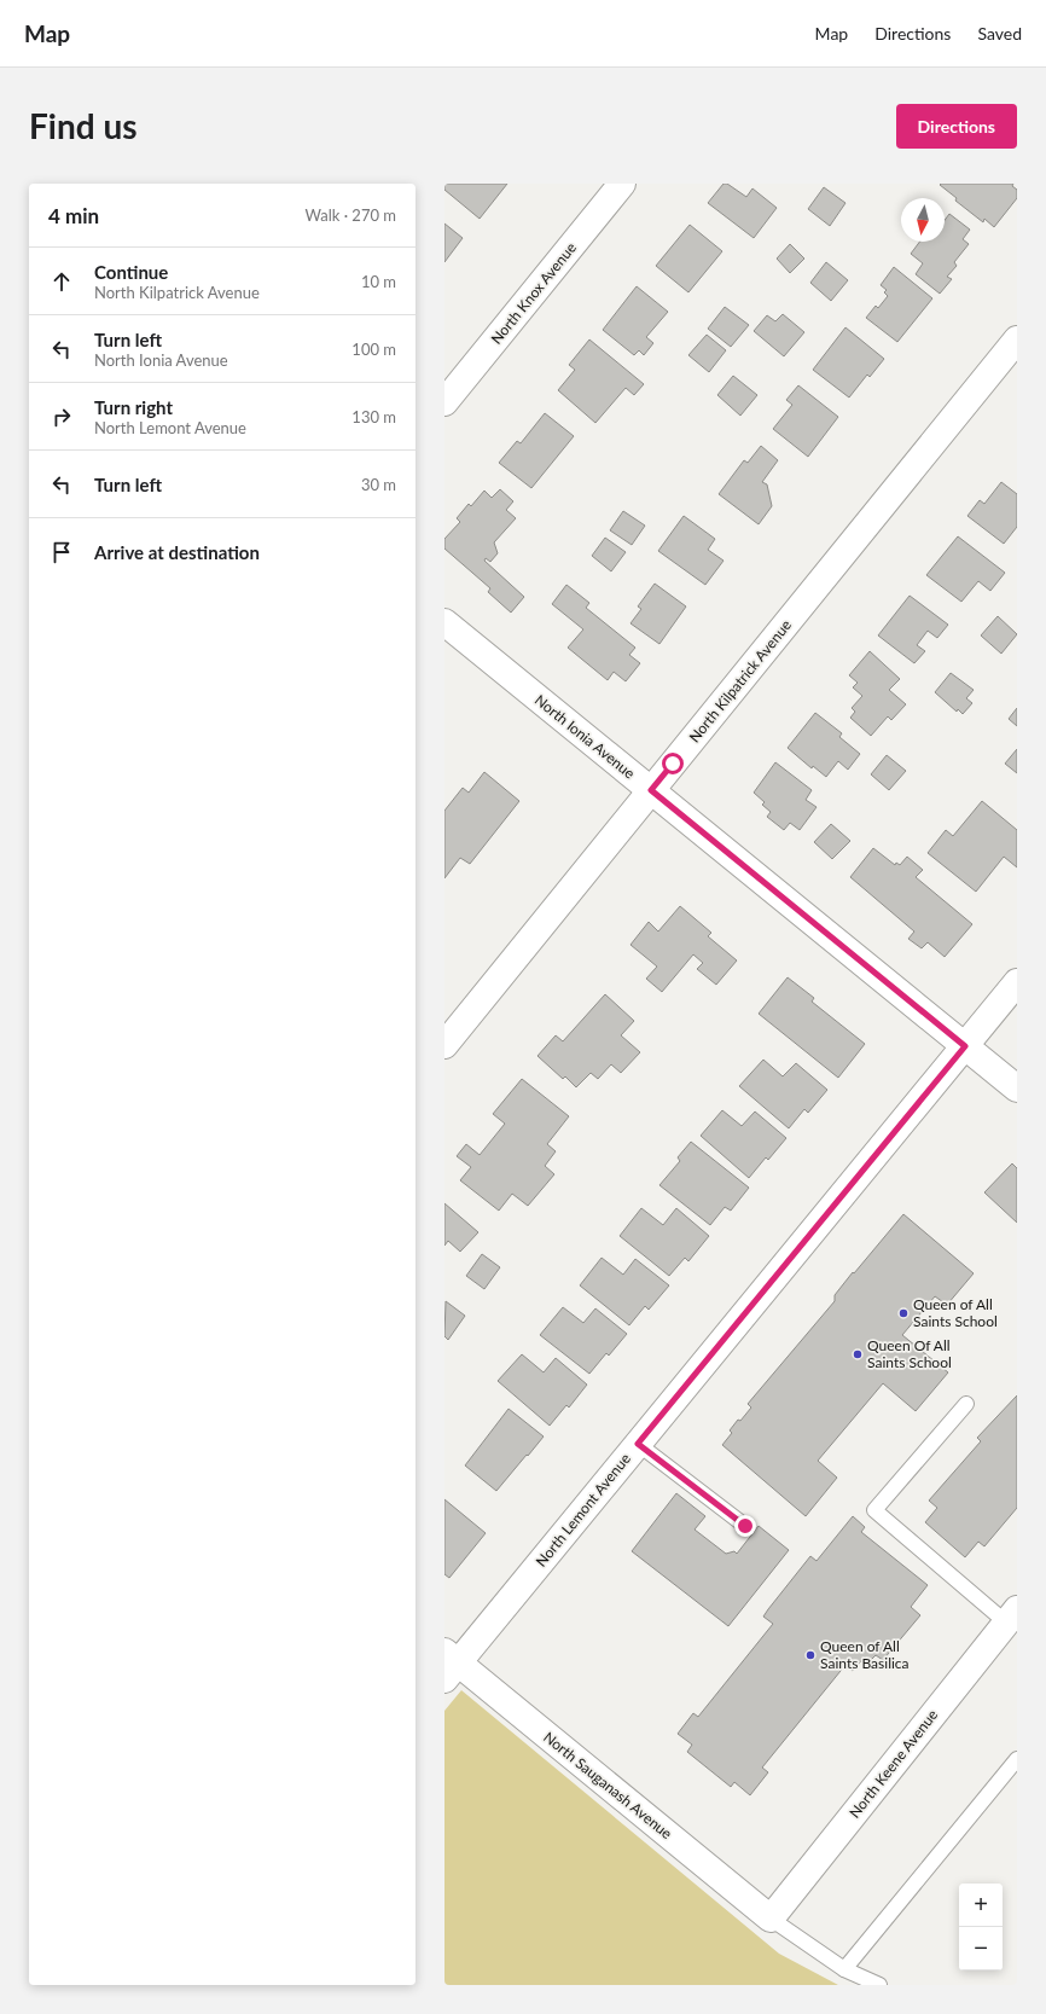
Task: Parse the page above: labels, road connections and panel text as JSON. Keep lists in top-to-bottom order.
{
  "streets": {
    "street": [
      "North Knox Avenue",
      "North Kilpatrick Avenue",
      "North Ionia Avenue",
      "North Lemont Avenue",
      "North Keene Avenue",
      "North Sauganash Avenue"
    ]
  },
  "crossings": [
    ["North Kilpatrick Avenue", "North Ionia Avenue"],
    ["North Ionia Avenue", "North Lemont Avenue"],
    ["North Lemont Avenue", "North Sauganash Avenue"],
    ["North Keene Avenue", "North Sauganash Avenue"]
  ],
  "places": ["Queen of All Saints School", "Queen Of All Saints School", "Queen of All Saints Basilica"],
  "north": "bottom",
  "page": {
    "header": "Map",
    "nav": ["Map", "Directions", "Saved"],
    "buttons": "Directions",
    "title": "Find us",
    "heading": ["4 min", "Walk · 270 m"],
    "list": [
      ["Continue", "North Kilpatrick Avenue", "10 m"],
      ["Turn left", "North Ionia Avenue", "100 m"],
      ["Turn right", "North Lemont Avenue", "130 m"],
      ["Turn left", "30 m"],
      "Arrive at destination"
    ],
    "map_buttons": ["+", "−"]
  }
}
